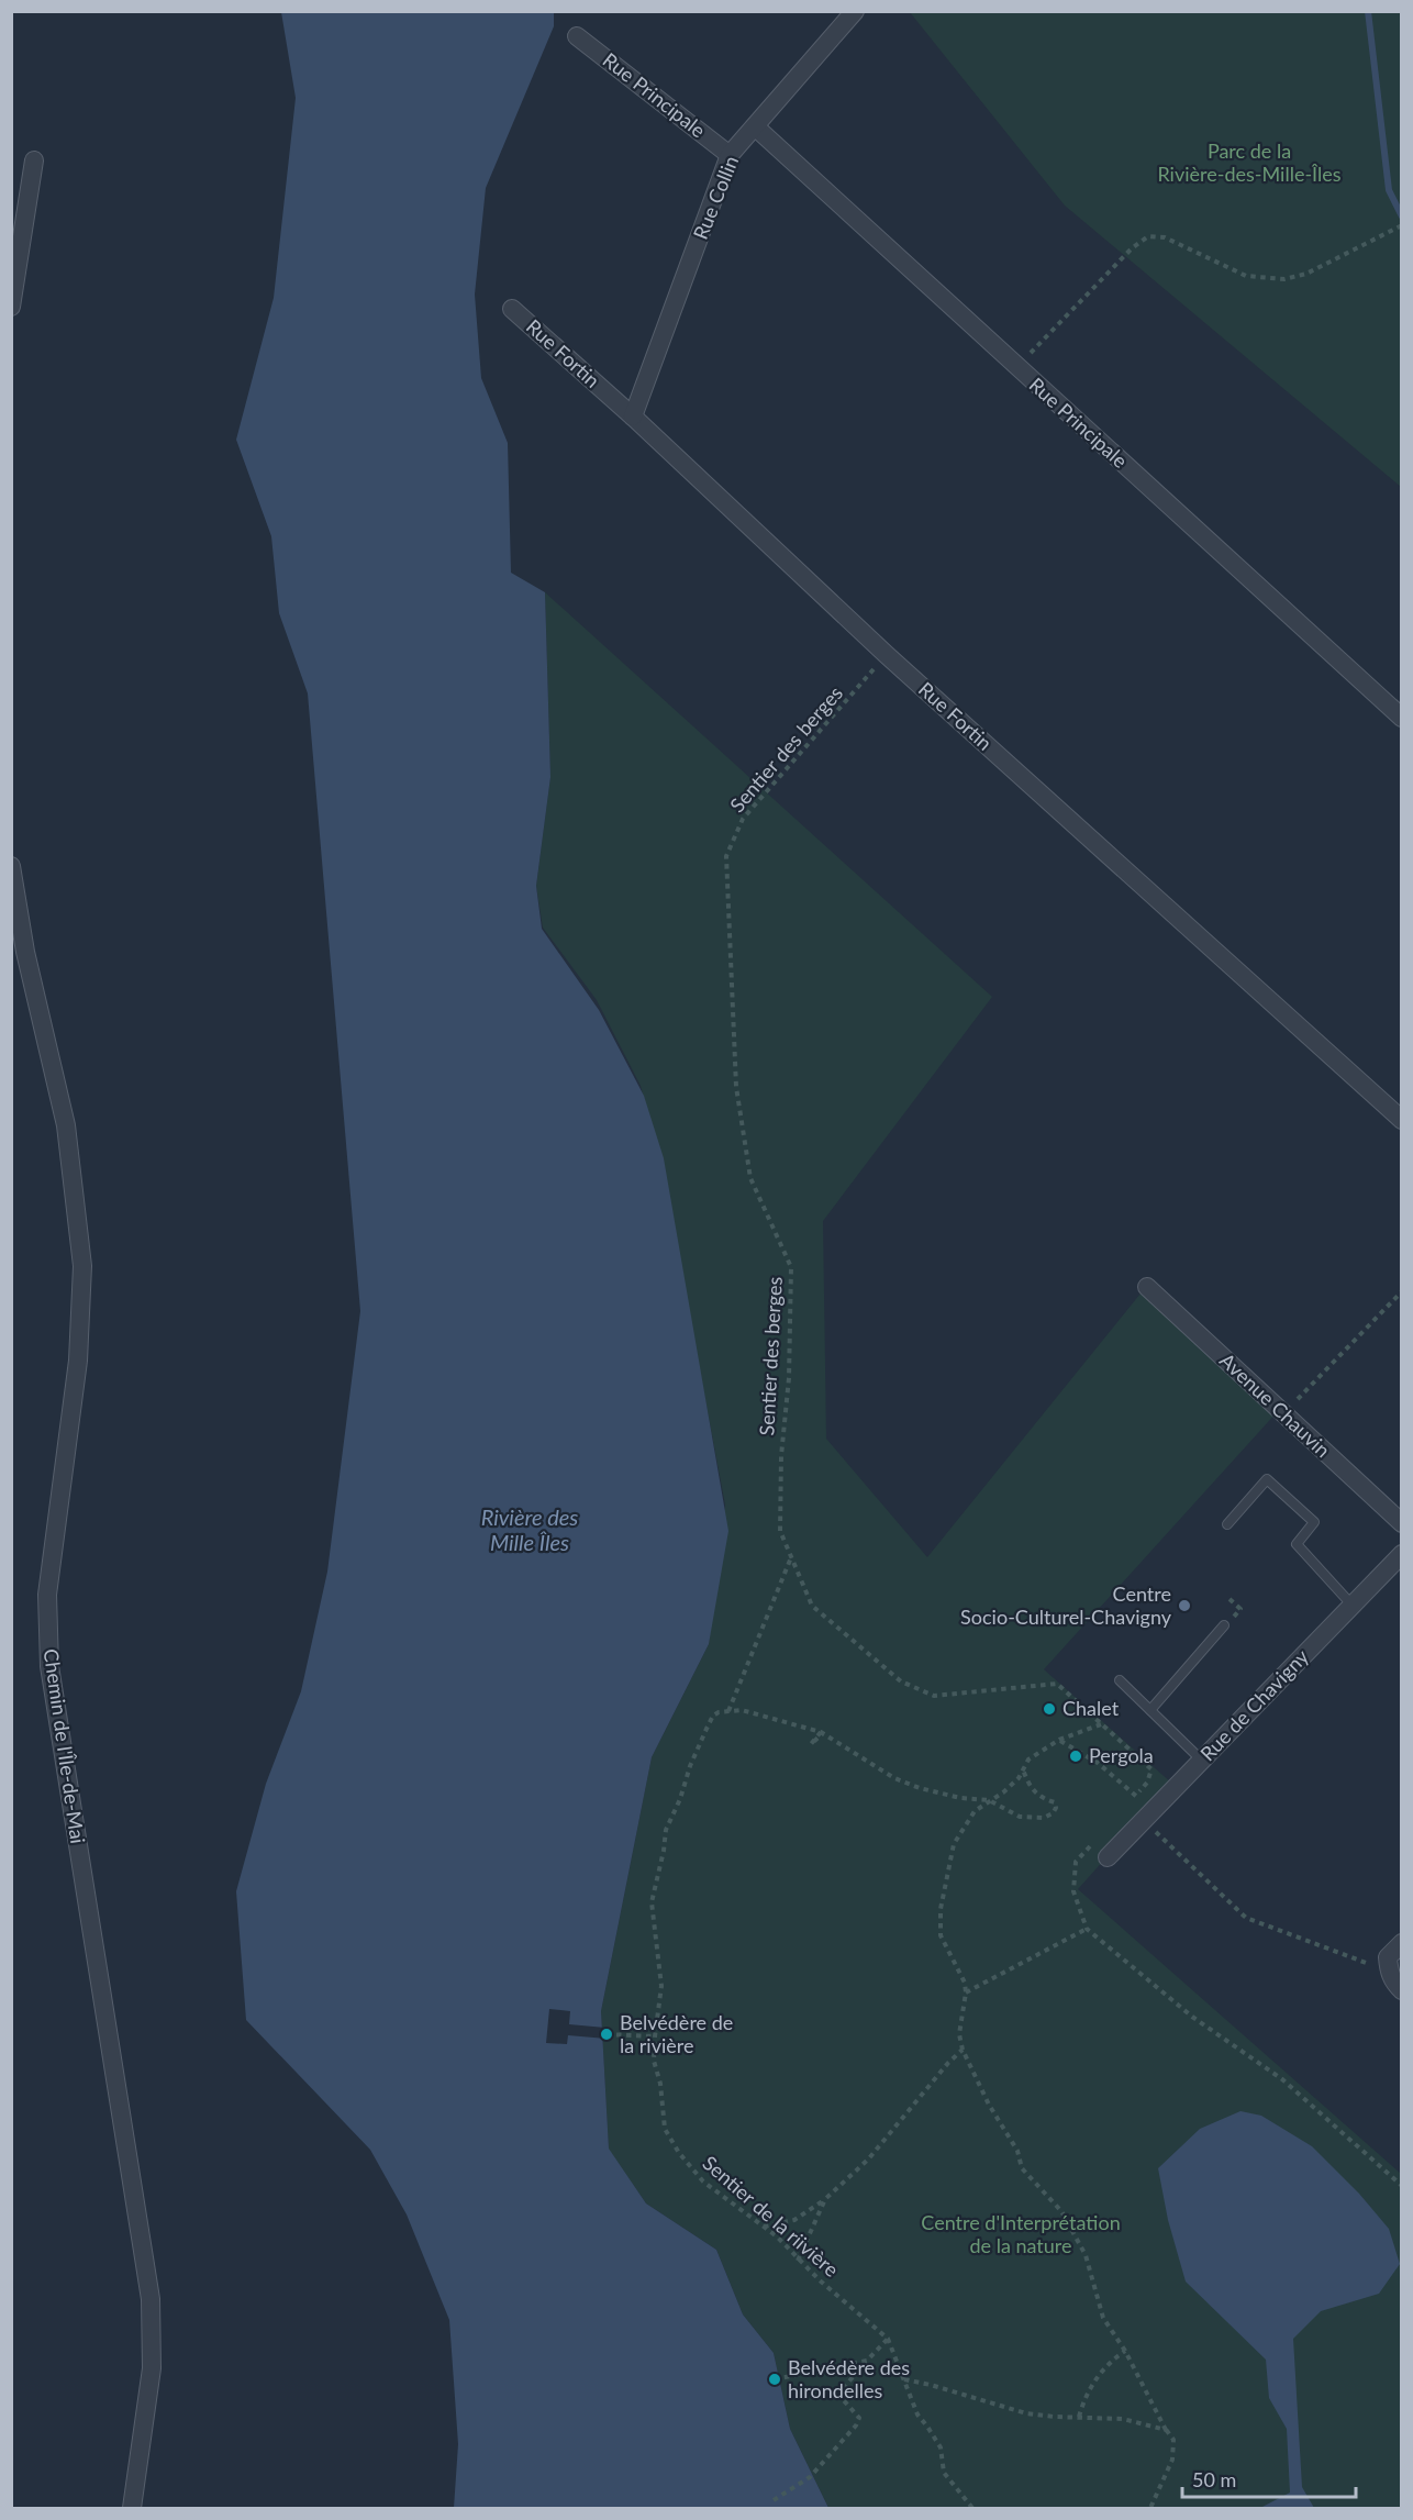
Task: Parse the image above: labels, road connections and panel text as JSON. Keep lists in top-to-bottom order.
{
  "streets": {
    "street": [
      "Rue Principale",
      "Rue Collin",
      "Rue Fortin",
      "Avenue Chauvin",
      "Rue de Chavigny",
      "Chemin de l'Île-de-Mai"
    ],
    "path": ["Sentier des berges", "Sentier de la riivière"]
  },
  "crossings": [
    ["Rue Principale", "Rue Collin"],
    ["Rue Collin", "Rue Fortin"],
    ["Rue Fortin", "Sentier des berges"]
  ],
  "water": ["Rivière des Mille Îles"],
  "parks": ["Parc de la Rivière-des-Mille-Îles", "Centre d'Interprétation de la nature"],
  "places": [
    "Centre Socio-Culturel-Chavigny",
    "Chalet",
    "Pergola",
    "Belvédère de la rivière",
    "Belvédère des hirondelles"
  ],
  "scale_bar": "50 m"
}
